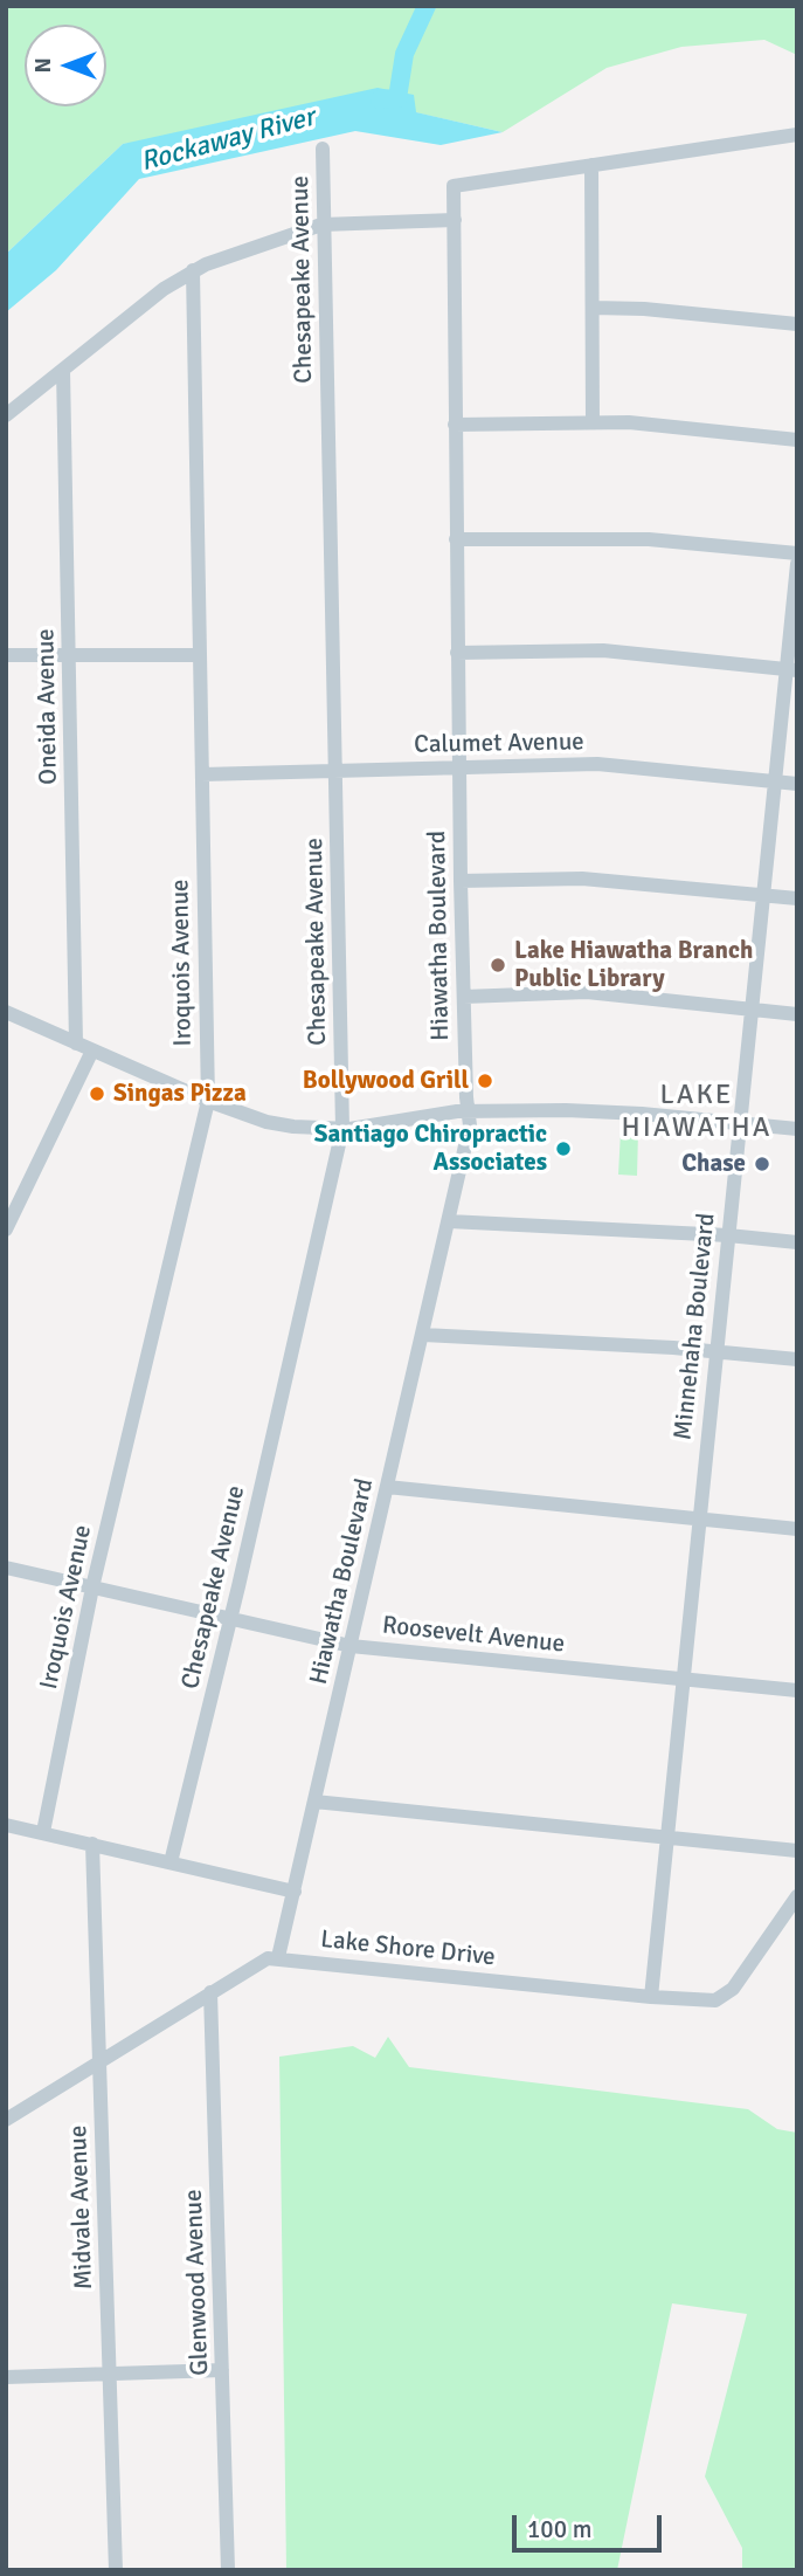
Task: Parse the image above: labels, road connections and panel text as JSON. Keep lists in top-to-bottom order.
{
  "streets": {
    "street": [
      "Chesapeake Avenue",
      "Oneida Avenue",
      "Calumet Avenue",
      "Hiawatha Boulevard",
      "Iroquois Avenue",
      "Minnehaha Boulevard",
      "Roosevelt Avenue",
      "Lake Shore Drive",
      "Midvale Avenue",
      "Glenwood Avenue"
    ]
  },
  "crossings": [
    ["Chesapeake Avenue", "Calumet Avenue"],
    ["Chesapeake Avenue", "Roosevelt Avenue"],
    ["Calumet Avenue", "Hiawatha Boulevard"],
    ["Calumet Avenue", "Iroquois Avenue"],
    ["Calumet Avenue", "Minnehaha Boulevard"],
    ["Hiawatha Boulevard", "Roosevelt Avenue"],
    ["Hiawatha Boulevard", "Lake Shore Drive"],
    ["Iroquois Avenue", "Roosevelt Avenue"],
    ["Minnehaha Boulevard", "Roosevelt Avenue"],
    ["Minnehaha Boulevard", "Lake Shore Drive"],
    ["Lake Shore Drive", "Midvale Avenue"],
    ["Lake Shore Drive", "Glenwood Avenue"]
  ],
  "districts": ["LAKE HIAWATHA"],
  "water": ["Rockaway River"],
  "places": [
    "Lake Hiawatha Branch Public Library",
    "Bollywood Grill",
    "Singas Pizza",
    "Santiago Chiropractic Associates",
    "Chase"
  ],
  "scale_bar": "100 m",
  "north": "left"
}
